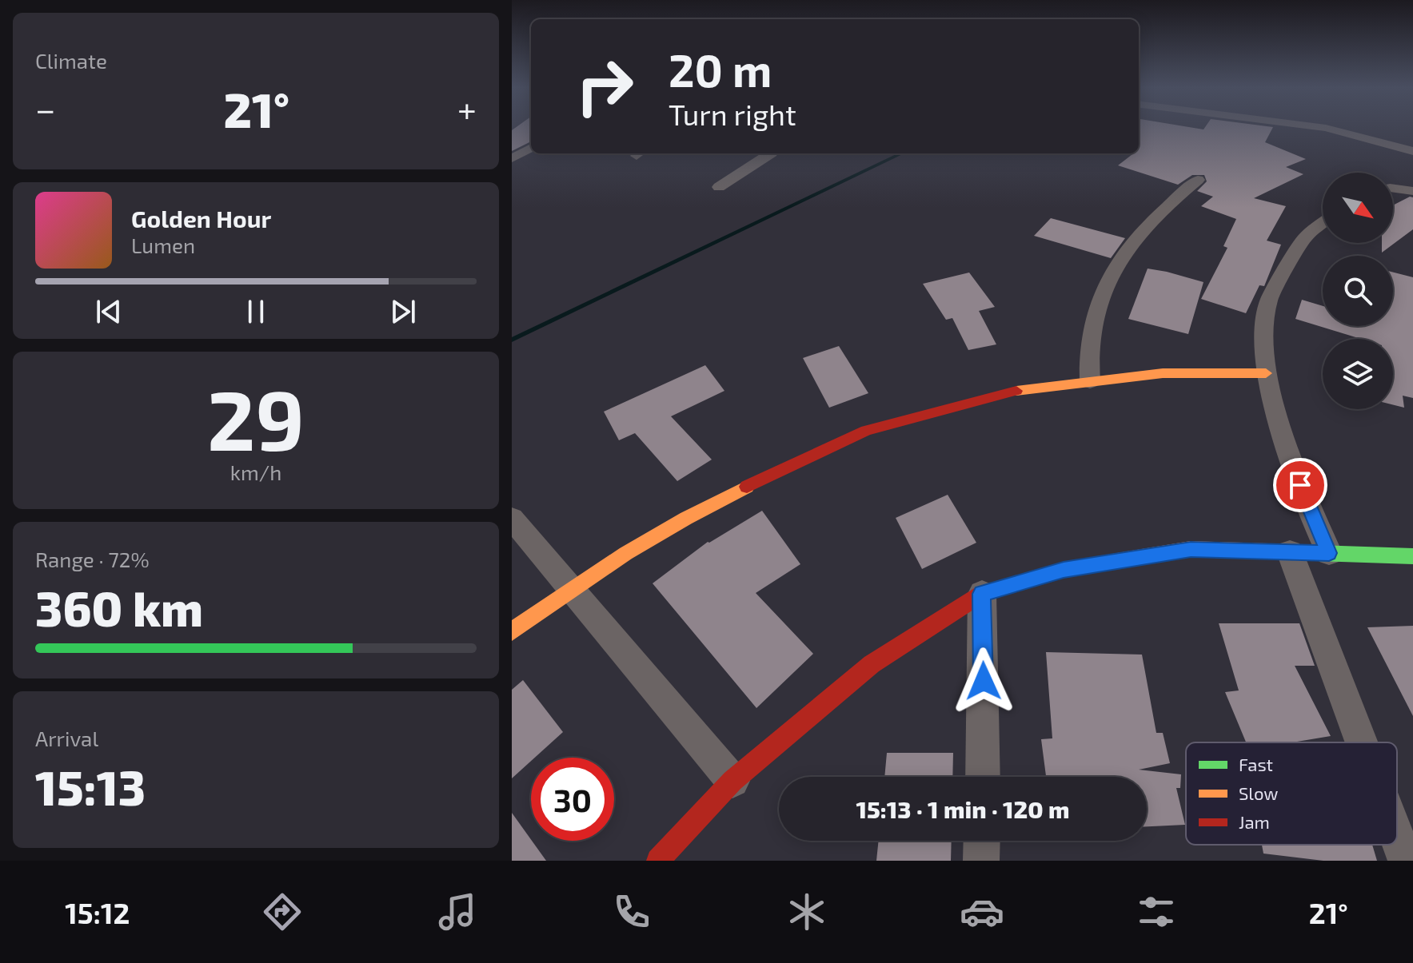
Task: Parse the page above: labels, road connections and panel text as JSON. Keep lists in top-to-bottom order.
{
  "legend": ["Fast", "Slow", "Jam"],
  "north": "bottom right",
  "page": {
    "tile": [
      "Climate",
      ["29", "km/h"],
      ["Range · 72%", "360 km"],
      ["Arrival", "15:13"]
    ],
    "turn": ["20 m", "Turn right"],
    "heat": ["−", "21°", "+"],
    "song": ["Golden Hour", "Lumen"],
    "limit": "30",
    "trip": "15:13 · 1 min · 120 m",
    "tabs": ["15:12", "21°"]
  }
}
